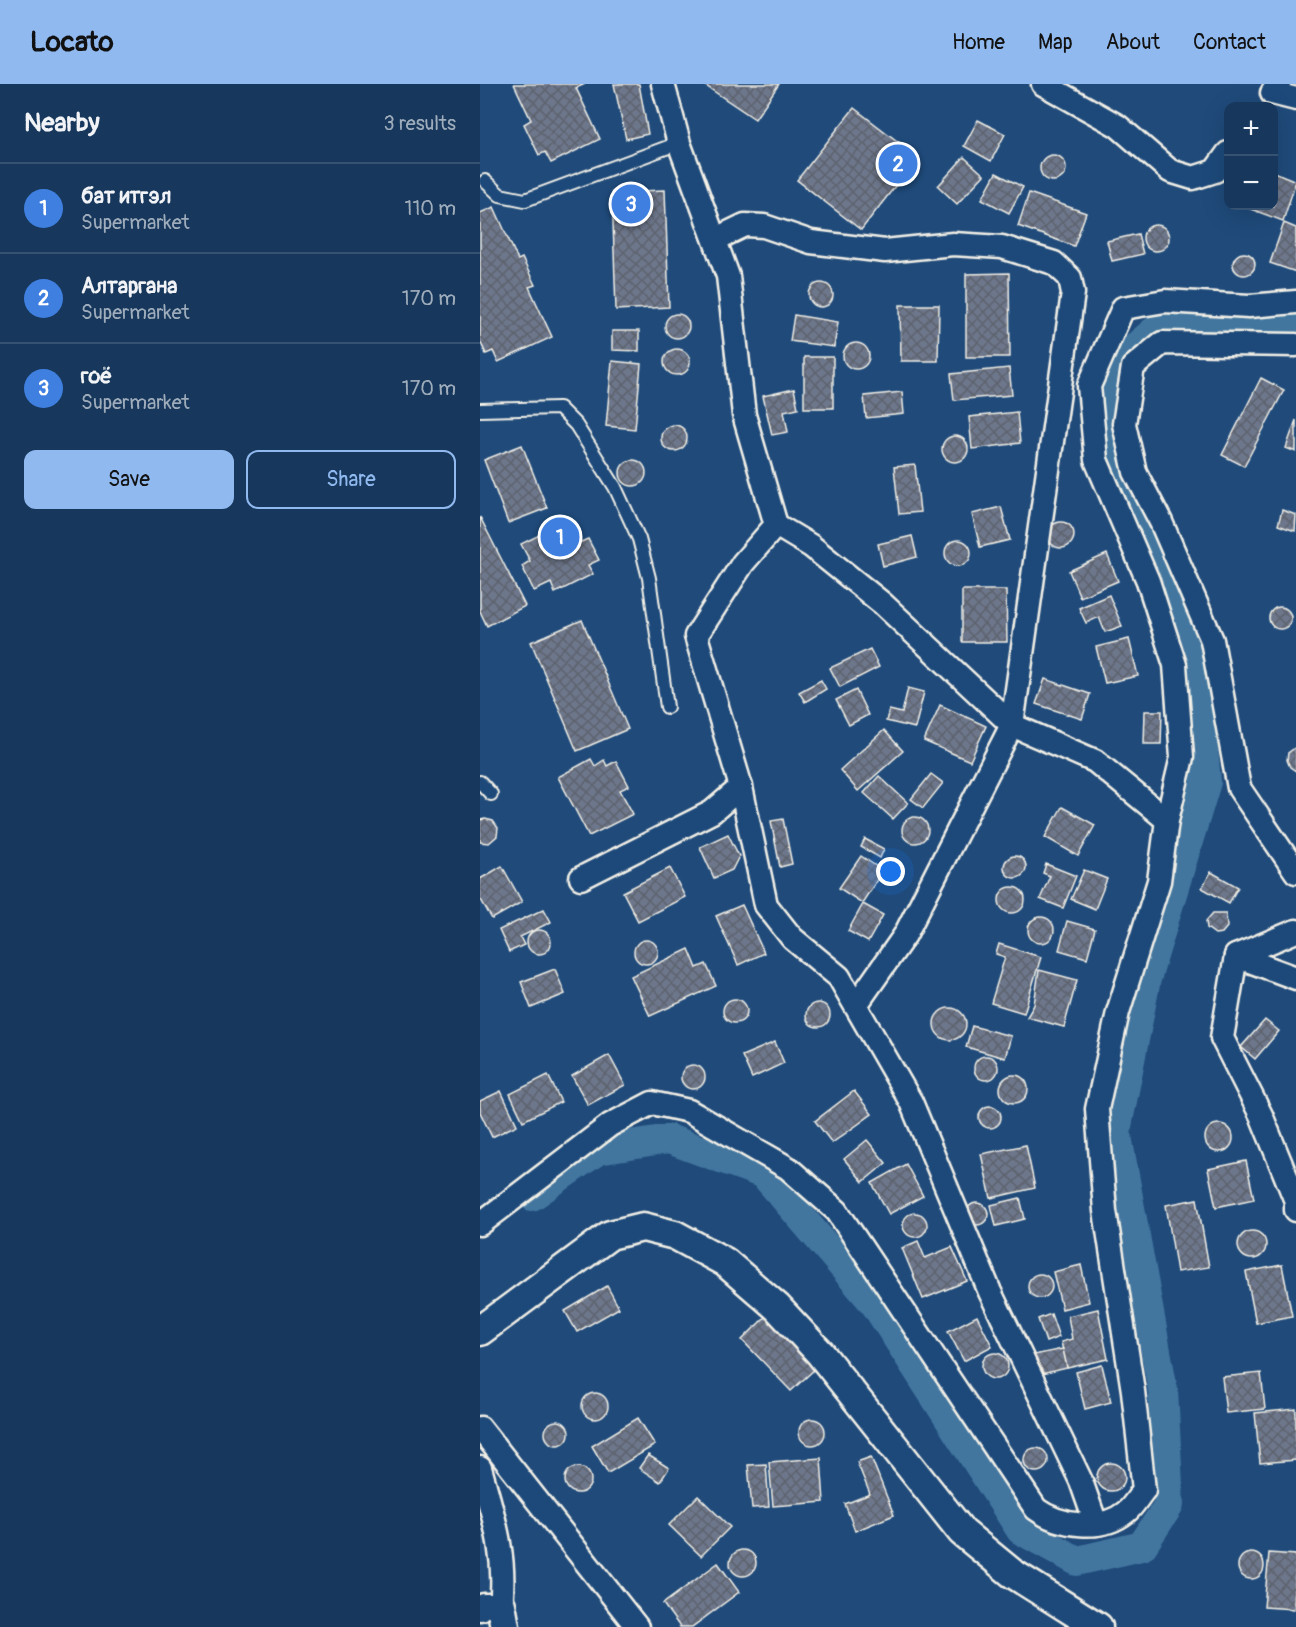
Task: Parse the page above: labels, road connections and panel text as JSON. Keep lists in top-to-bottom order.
{
  "page": {
    "header": "Locato",
    "nav": [
      "Home",
      "Map",
      "About",
      "Contact"
    ],
    "heading": ["Nearby", "3 results"],
    "map_buttons": ["+", "−"],
    "pins": ["2", "3", "1"],
    "list": [
      {
        "mark": "1",
        "name": "бат итгэл",
        "note": "Supermarket",
        "value": "110 m"
      },
      {
        "mark": "2",
        "name": "Алтаргана",
        "note": "Supermarket",
        "value": "170 m"
      },
      {
        "mark": "3",
        "name": "гоё",
        "note": "Supermarket",
        "value": "170 m"
      }
    ],
    "buttons": ["Save", "Share"]
  }
}
